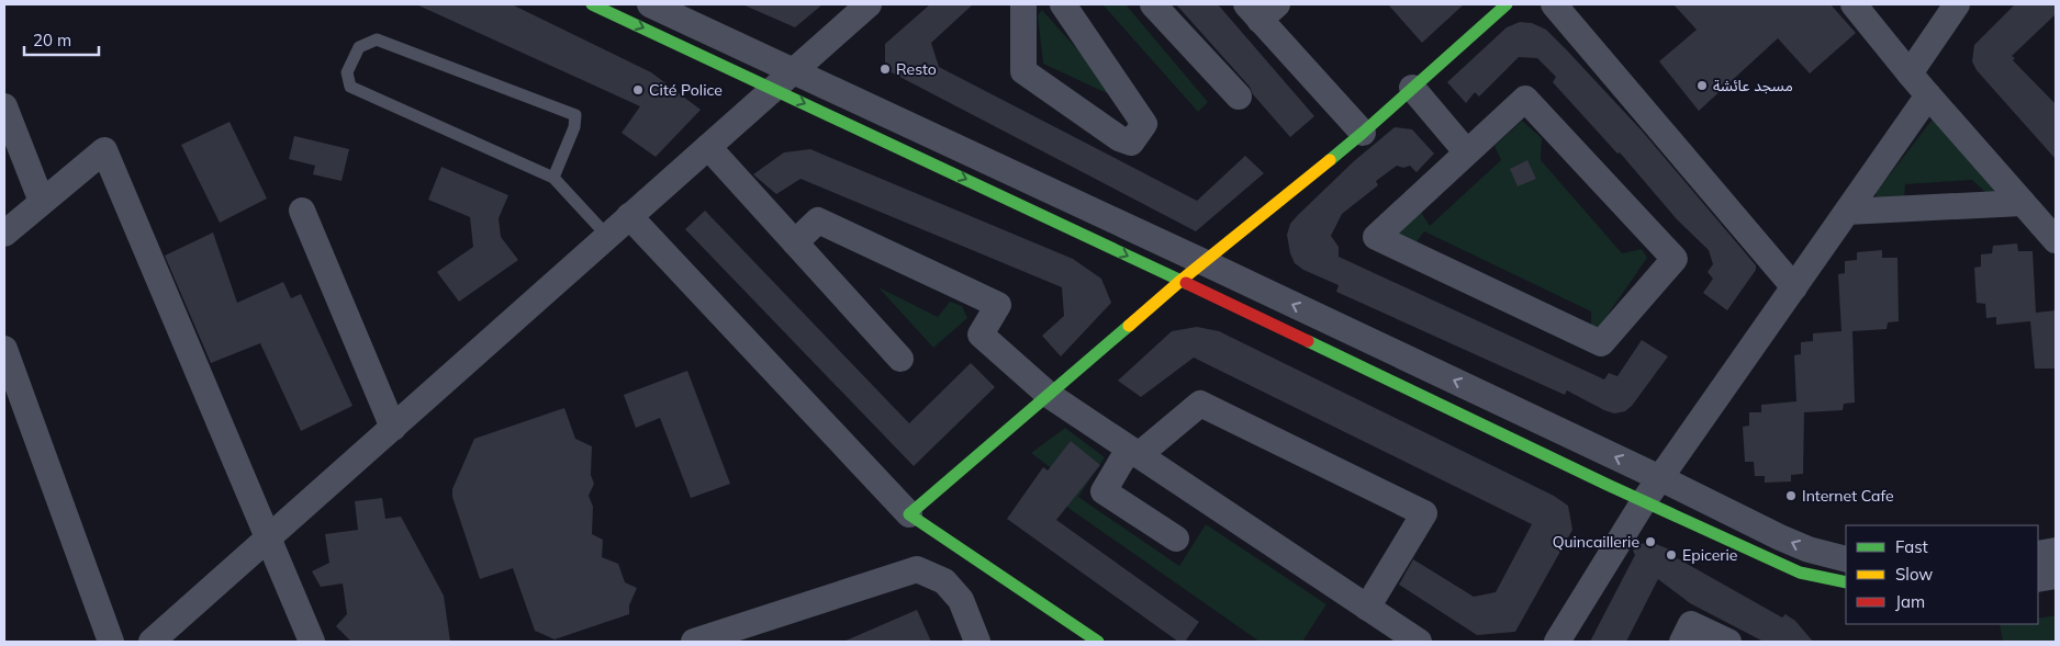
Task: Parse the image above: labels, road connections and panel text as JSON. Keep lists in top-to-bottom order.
{
  "places": [
    "Resto",
    "مسجد عائشة",
    "Cité Police",
    "Internet Cafe",
    "Quincaillerie",
    "Epicerie"
  ],
  "legend": ["Fast", "Slow", "Jam"],
  "scale_bar": "20 m"
}
